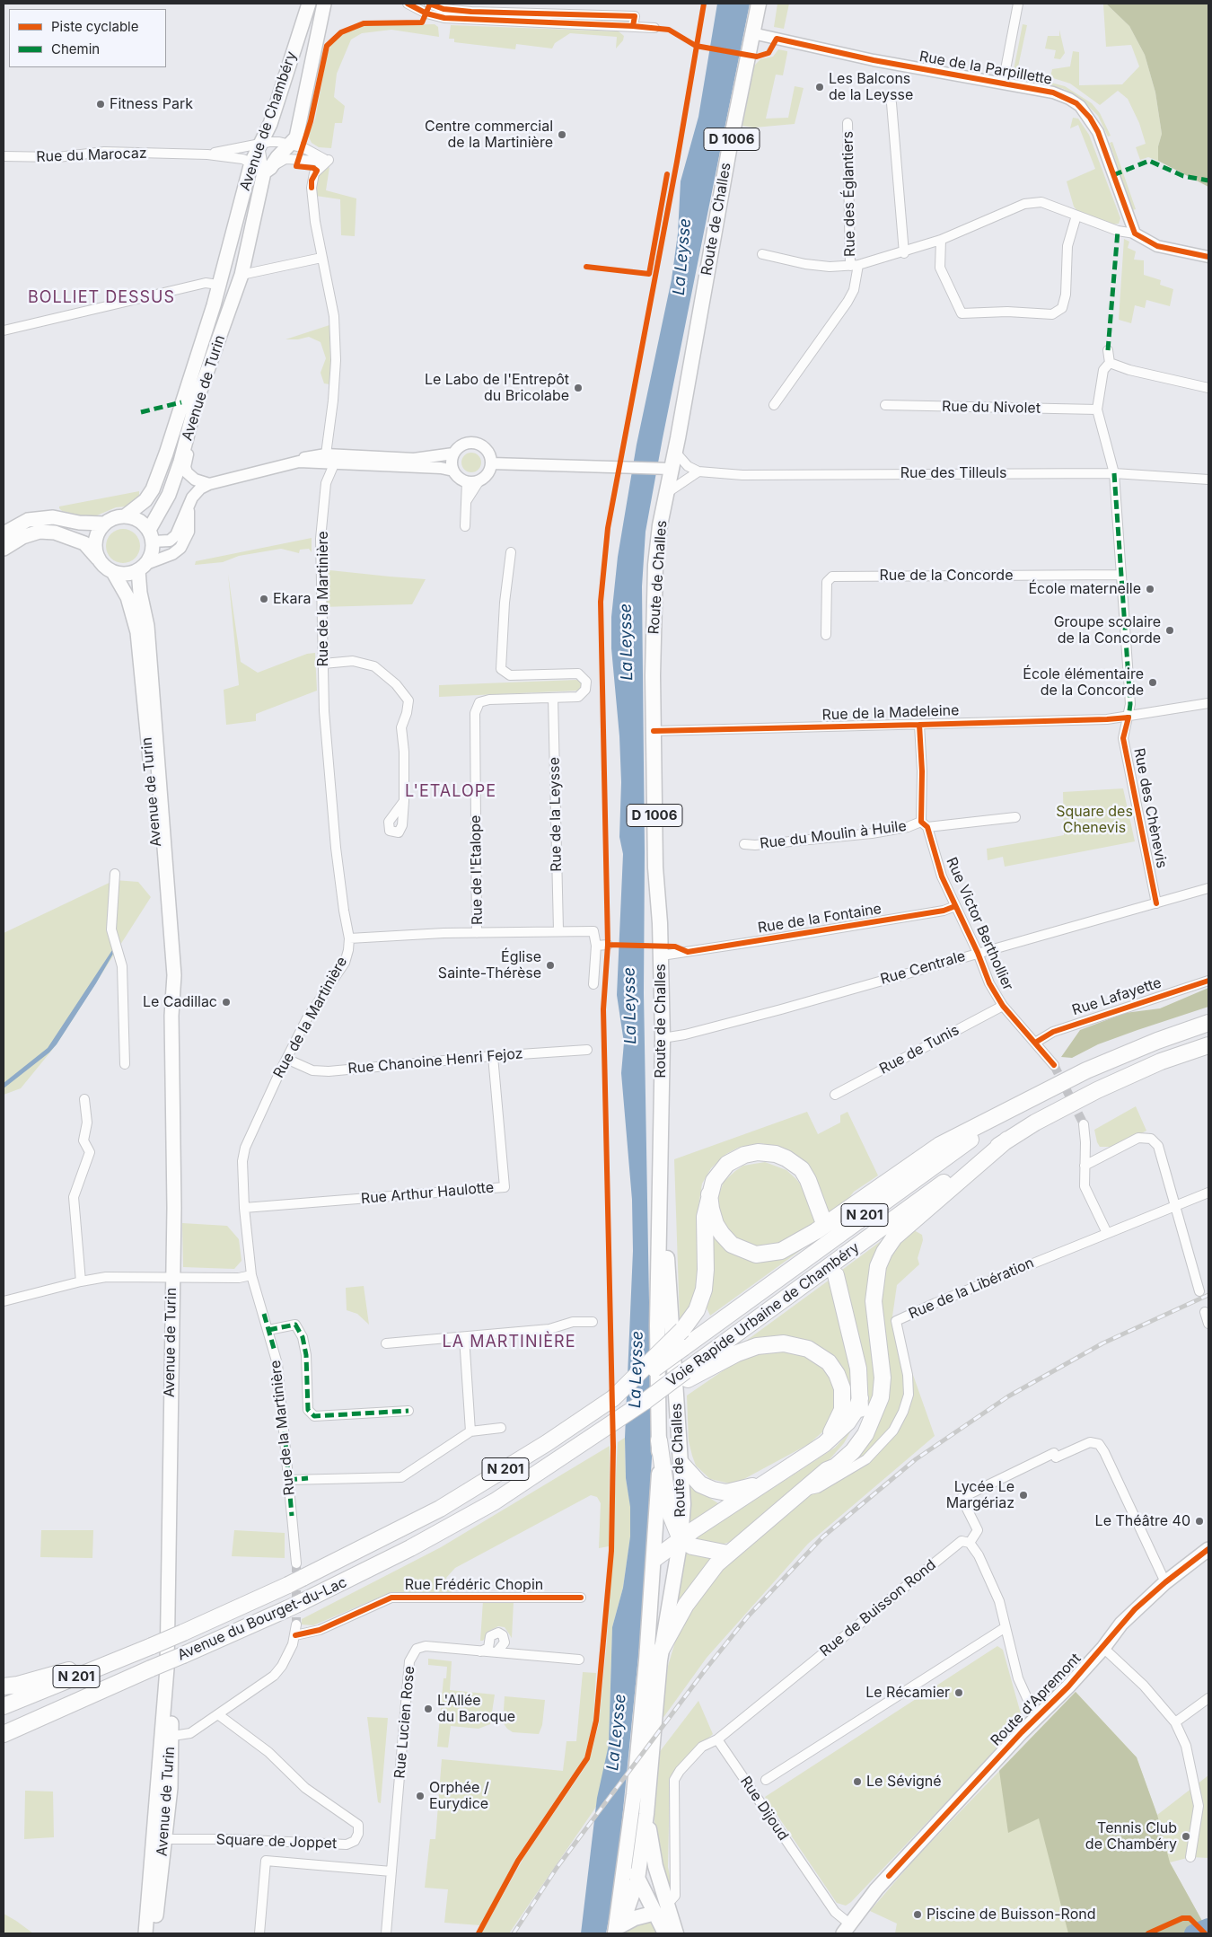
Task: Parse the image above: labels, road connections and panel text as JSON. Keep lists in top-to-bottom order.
{
  "streets": {
    "highway": ["N 201", "Voie Rapide Urbaine de Chambéry", "Avenue du Bourget-du-Lac"],
    "main road": [
      "Avenue de Chambéry",
      "D 1006",
      "Route de Challes",
      "Avenue de Turin",
      "Route d'Apremont"
    ],
    "street": [
      "Rue de la Parpillette",
      "Rue du Marocaz",
      "Rue des Églantiers",
      "Rue du Nivolet",
      "Rue des Tilleuls",
      "Rue de la Concorde",
      "Rue de la Martinière",
      "Rue de la Madeleine",
      "Rue des Chènevis",
      "Rue de la Leysse",
      "Rue du Moulin à Huile",
      "Rue de l'Etalope",
      "Rue de la Fontaine",
      "Rue Victor Berthollier",
      "Rue Centrale",
      "Rue Lafayette",
      "Rue de Tunis",
      "Rue Chanoine Henri Fejoz",
      "Rue Arthur Haulotte",
      "Rue de la Libération",
      "Rue Frédéric Chopin",
      "Rue de Buisson Rond",
      "Rue Lucien Rose",
      "Rue Dijoud",
      "Square de Joppet"
    ]
  },
  "crossings": [
    ["Rue de la Parpillette", "Route de Challes"],
    ["Avenue de Chambéry", "Rue du Marocaz"],
    ["Avenue de Chambéry", "Avenue de Turin"],
    ["Route de Challes", "Rue de la Madeleine"],
    ["Route de Challes", "Rue de la Fontaine"],
    ["Route de Challes", "Rue Centrale"],
    ["Avenue de Turin", "N 201"],
    ["Avenue de Turin", "Avenue du Bourget-du-Lac"],
    ["Avenue de Turin", "Square de Joppet"],
    ["Rue de la Martinière", "Rue Chanoine Henri Fejoz"],
    ["Rue de la Martinière", "Rue Arthur Haulotte"],
    ["Rue de la Madeleine", "Rue des Chènevis"],
    ["Rue de la Madeleine", "Rue Victor Berthollier"],
    ["Rue des Chènevis", "Rue Centrale"],
    ["Rue de la Leysse", "Rue de l'Etalope"],
    ["Rue du Moulin à Huile", "Rue Victor Berthollier"],
    ["Rue de la Fontaine", "Rue Victor Berthollier"],
    ["Rue Victor Berthollier", "Rue Centrale"],
    ["Rue Victor Berthollier", "Rue Lafayette"],
    ["Rue Victor Berthollier", "Rue de Tunis"],
    ["Rue Chanoine Henri Fejoz", "Rue Arthur Haulotte"],
    ["N 201", "Avenue du Bourget-du-Lac"],
    ["Voie Rapide Urbaine de Chambéry", "Avenue du Bourget-du-Lac"],
    ["Rue de Buisson Rond", "Rue Dijoud"],
    ["Route d'Apremont", "Rue Dijoud"]
  ],
  "districts": ["BOLLIET DESSUS", "L'ETALOPE", "LA MARTINIÈRE"],
  "water": ["La Leysse"],
  "parks": ["Square des Chenevis"],
  "places": [
    "Les Balcons de la Leysse",
    "Fitness Park",
    "Centre commercial de la Martinière",
    "Le Labo de l'Entrepôt du Bricolabe",
    "École maternelle",
    "Ekara",
    "Groupe scolaire de la Concorde",
    "École élémentaire de la Concorde",
    "Église Sainte-Thérèse",
    "Le Cadillac",
    "Lycée Le Margériaz",
    "Le Théâtre 40",
    "Le Récamier",
    "L'Allée du Baroque",
    "Le Sévigné",
    "Orphée / Eurydice",
    "Tennis Club de Chambéry",
    "Piscine de Buisson-Rond"
  ],
  "legend": ["Piste cyclable", "Chemin"]
}
